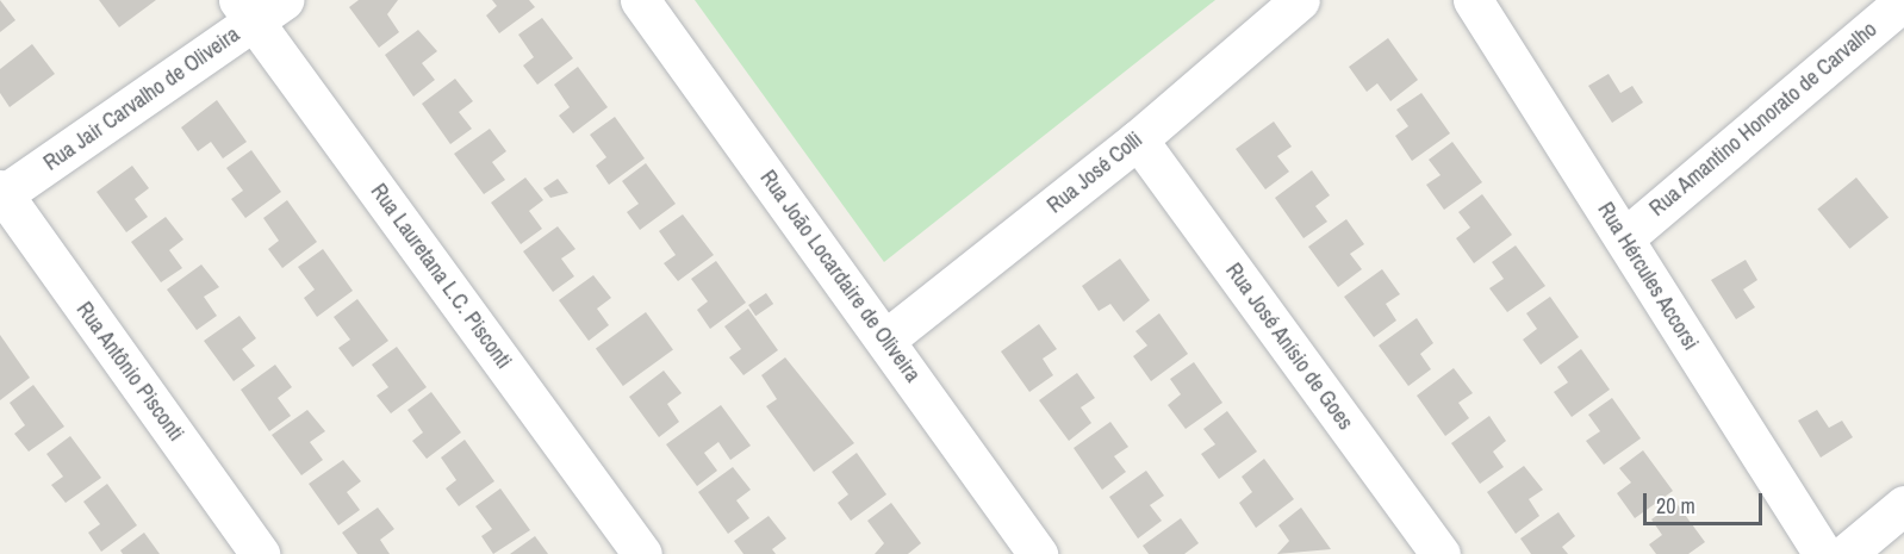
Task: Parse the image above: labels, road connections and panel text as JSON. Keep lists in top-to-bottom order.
{
  "streets": {
    "street": [
      "Rua Jair Carvalho de Oliveira",
      "Rua Amantino Honorato de Carvalho",
      "Rua José Colli",
      "Rua Lauretana L.C. Pisconti",
      "Rua João Locardaire de Oliveira",
      "Rua Hércules Accorsi",
      "Rua José Anísio de Goes",
      "Rua Antônio Pisconti"
    ]
  },
  "crossings": [
    ["Rua Jair Carvalho de Oliveira", "Rua Lauretana L.C. Pisconti"],
    ["Rua Jair Carvalho de Oliveira", "Rua Antônio Pisconti"],
    ["Rua Amantino Honorato de Carvalho", "Rua Hércules Accorsi"],
    ["Rua José Colli", "Rua João Locardaire de Oliveira"],
    ["Rua José Colli", "Rua José Anísio de Goes"]
  ],
  "scale_bar": "20 m"
}
